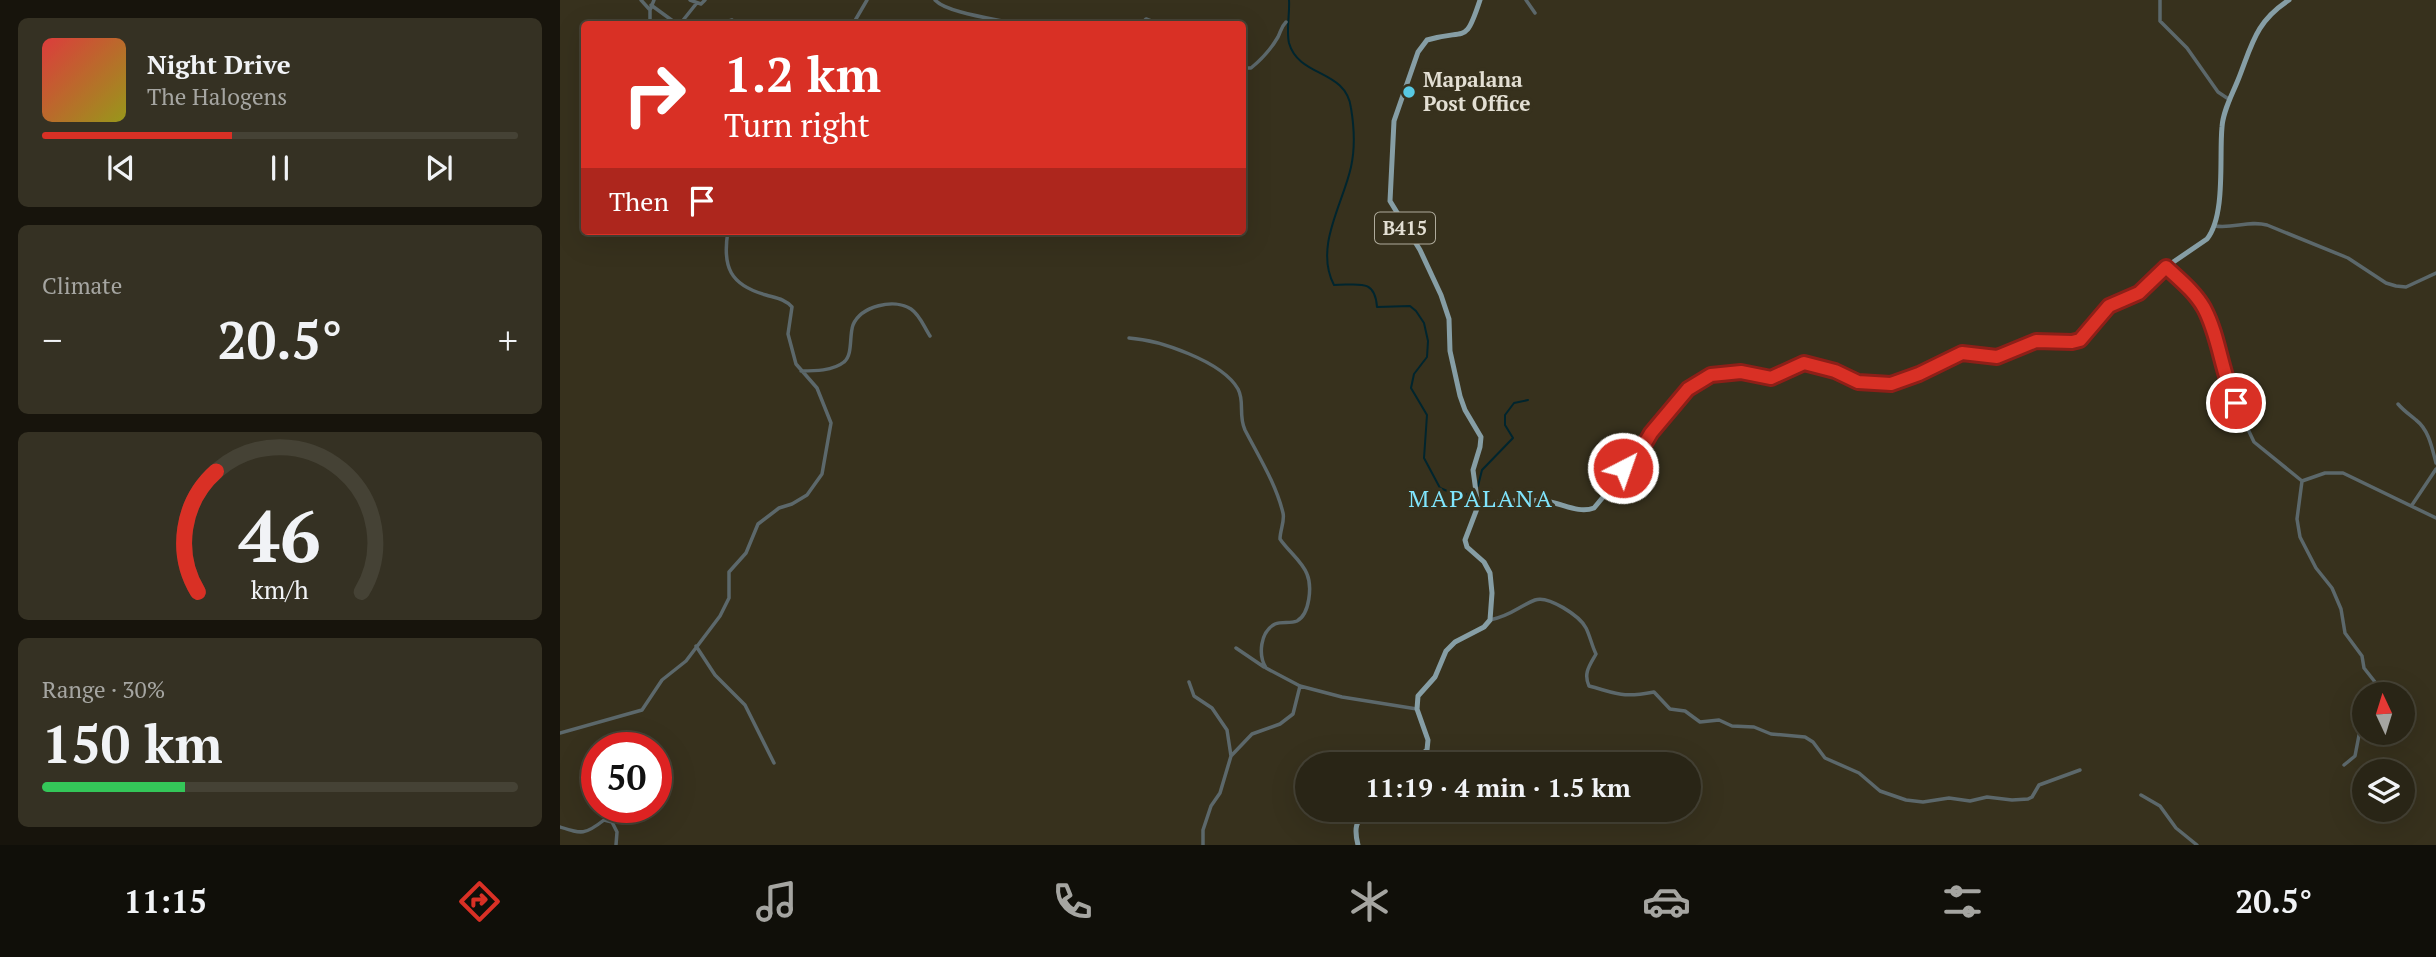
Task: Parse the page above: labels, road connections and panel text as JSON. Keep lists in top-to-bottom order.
{
  "streets": {
    "main road": ["B415"]
  },
  "districts": ["MAPALANA"],
  "places": ["Mapalana Post Office"],
  "north": "top",
  "page": {
    "turn": ["1.2 km", "Turn right"],
    "song": ["Night Drive", "The Halogens"],
    "then": "Then",
    "tile": [
      "Climate",
      ["Range · 30%", "150 km"]
    ],
    "heat": ["−", "20.5°", "+"],
    "limit": "50",
    "trip": "11:19 · 4 min · 1.5 km",
    "tabs": ["11:15", "20.5°"],
    "gauge": ["46", "km/h"]
  }
}
